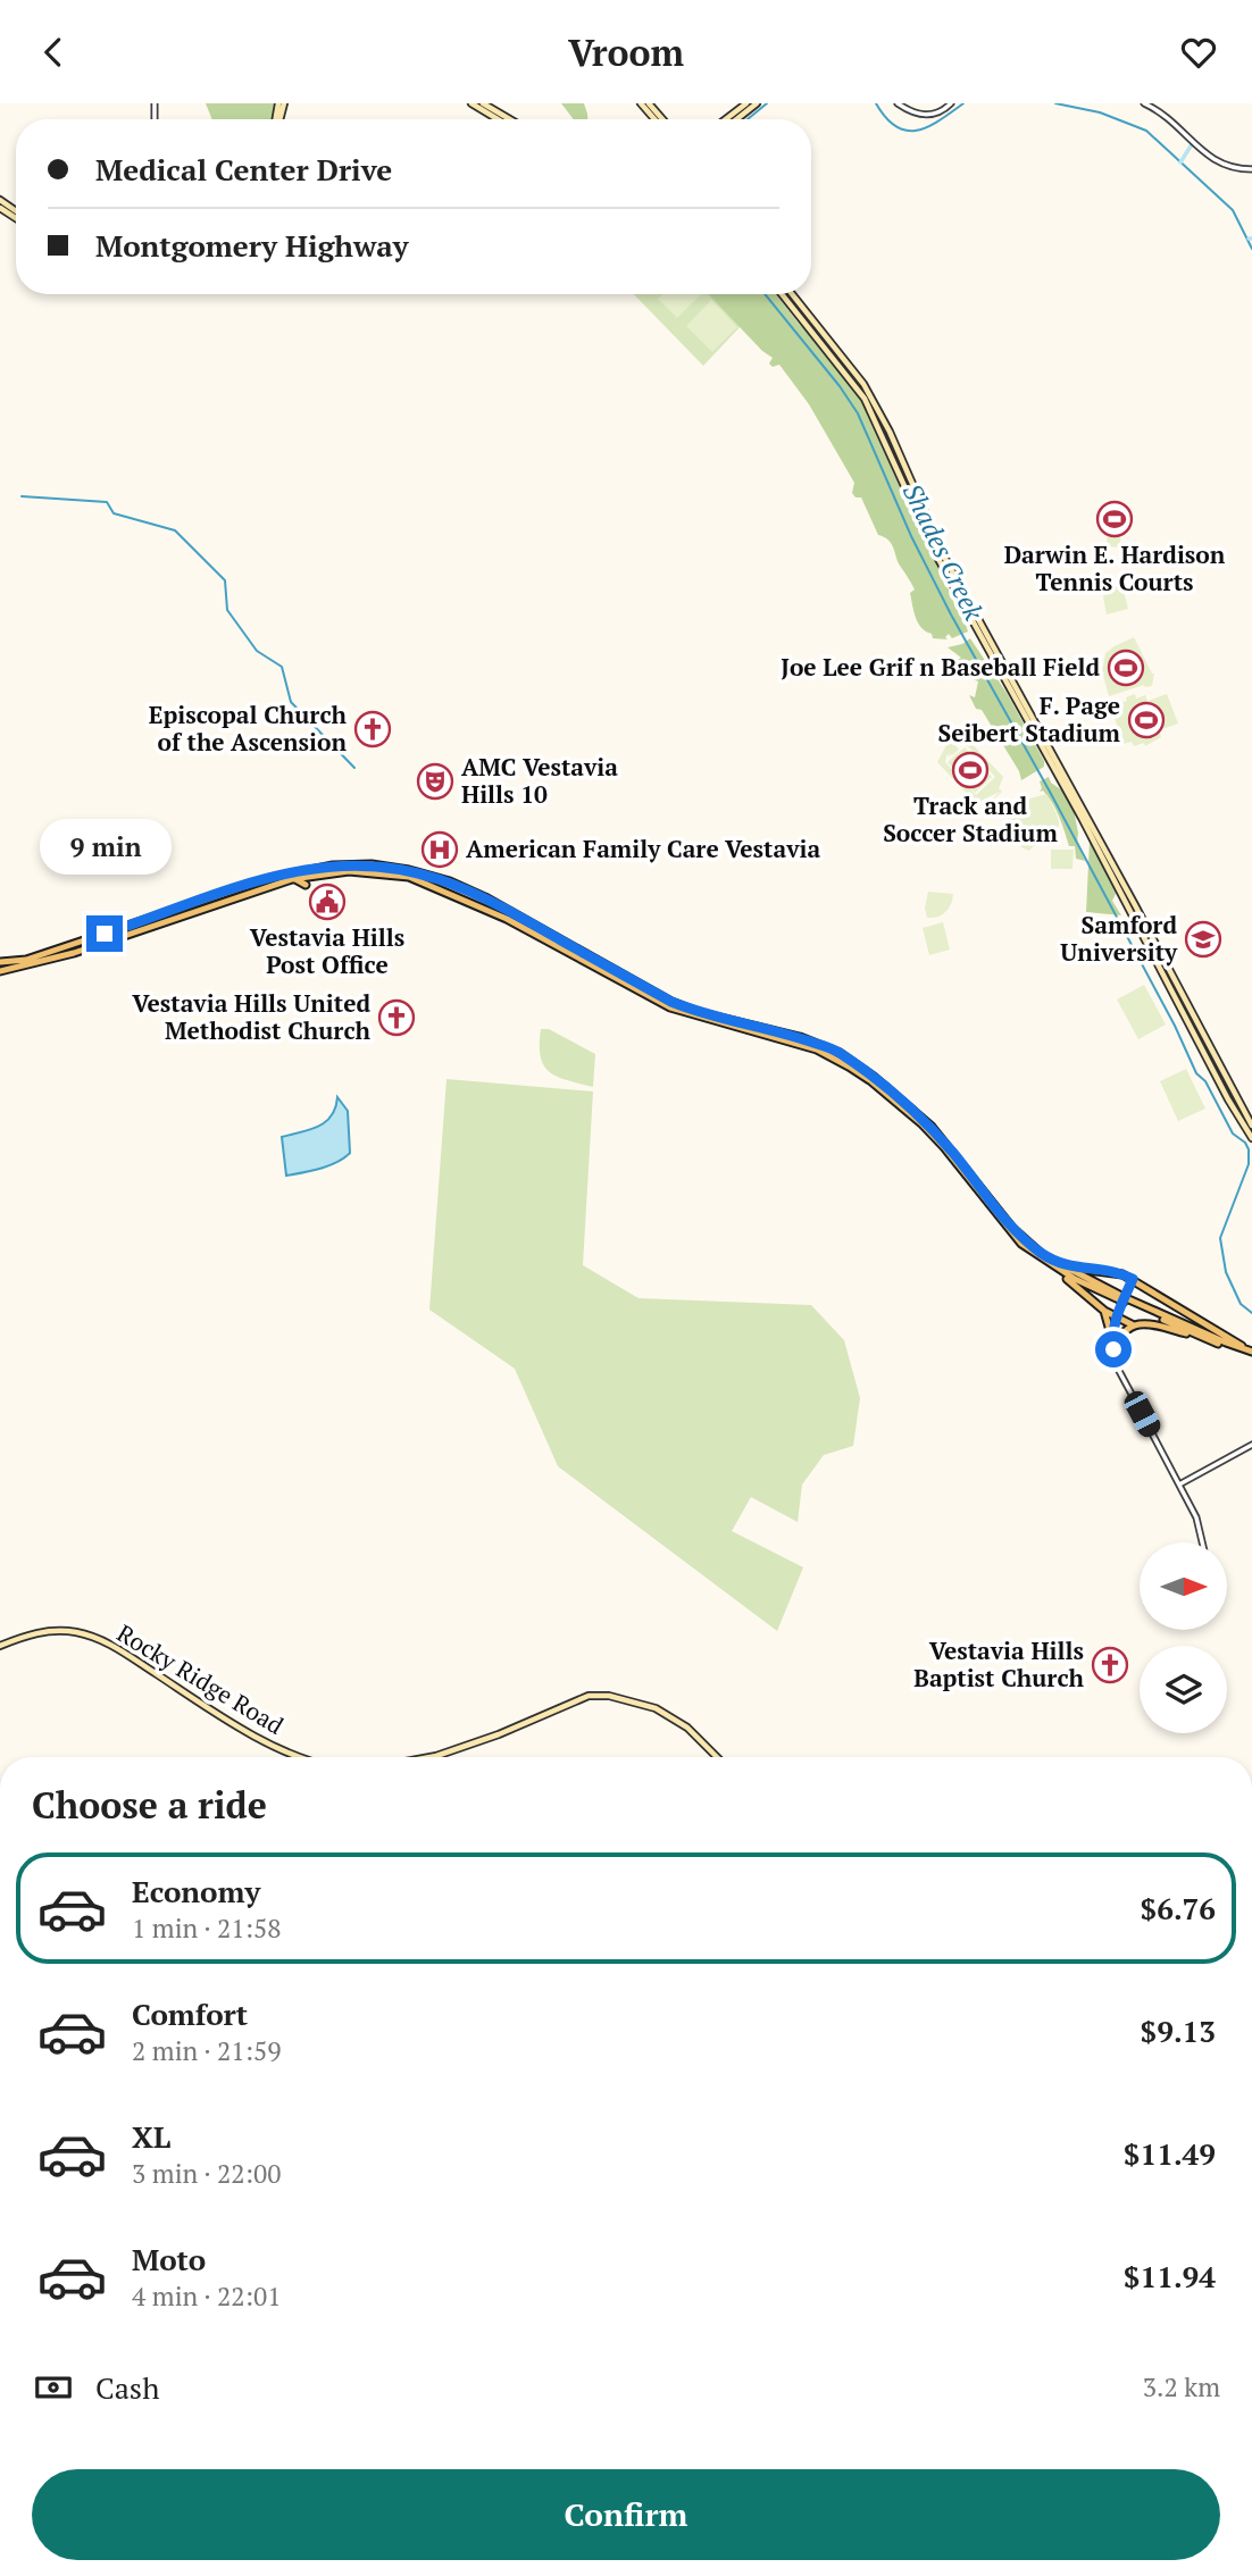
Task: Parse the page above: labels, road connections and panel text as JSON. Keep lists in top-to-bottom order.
{
  "streets": {
    "main road": ["Rocky Ridge Road"]
  },
  "water": ["Shades Creek"],
  "places": {
    "sports": [
      "Darwin E. Hardison Tennis Courts",
      "Joe Lee Grif n Baseball Field",
      "F. Page Seibert Stadium",
      "Track and Soccer Stadium"
    ],
    "church": ["Episcopal Church of the Ascension", "Vestavia Hills United Methodist Church", "Vestavia Hills Baptist Church"],
    "theatre": ["AMC Vestavia Hills 10"],
    "hospital": ["American Family Care Vestavia"],
    "public building": ["Vestavia Hills Post Office"],
    "school or university": ["Samford University"]
  },
  "north": "right",
  "page": {
    "header": "Vroom",
    "banner": ["Medical Center Drive", "Montgomery Highway"],
    "bubble": "9 min",
    "heading": "Choose a ride",
    "list": [
      {
        "name": "Economy",
        "note": "1 min · 21:58",
        "value": "$6.76"
      },
      {
        "name": "Comfort",
        "note": "2 min · 21:59",
        "value": "$9.13"
      },
      {
        "name": "XL",
        "note": "3 min · 22:00",
        "value": "$11.49"
      },
      {
        "name": "Moto",
        "note": "4 min · 22:01",
        "value": "$11.94"
      }
    ],
    "pay": ["Cash", "3.2 km"],
    "buttons": "Confirm"
  }
}
